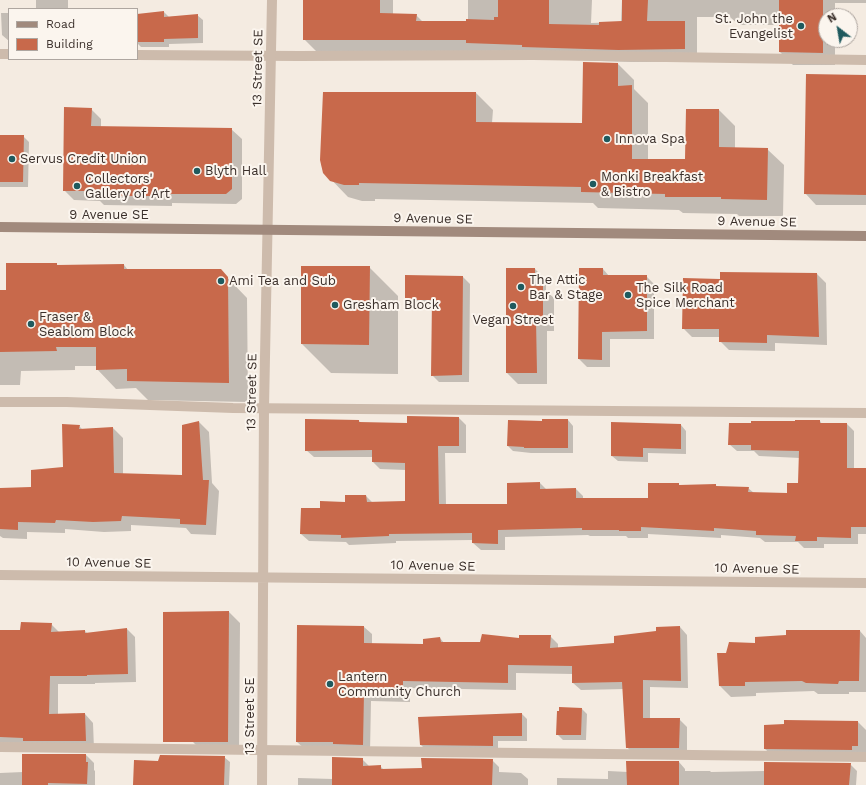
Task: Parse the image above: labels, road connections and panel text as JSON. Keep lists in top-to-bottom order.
{
  "streets": {
    "main road": ["9 Avenue SE"],
    "street": ["13 Street SE", "10 Avenue SE"]
  },
  "crossings": [
    ["13 Street SE", "9 Avenue SE"],
    ["13 Street SE", "10 Avenue SE"]
  ],
  "places": [
    "St. John the Evangelist",
    "Innova Spa",
    "Servus Credit Union",
    "Blyth Hall",
    "Monki Breakfast & Bistro",
    "Collectors' Gallery of Art",
    "Ami Tea and Sub",
    "The Attic Bar & Stage",
    "The Silk Road Spice Merchant",
    "Gresham Block",
    "Vegan Street",
    "Fraser & Seablom Block",
    "Lantern Community Church"
  ],
  "legend": ["Road", "Building"],
  "north": "top left"
}
